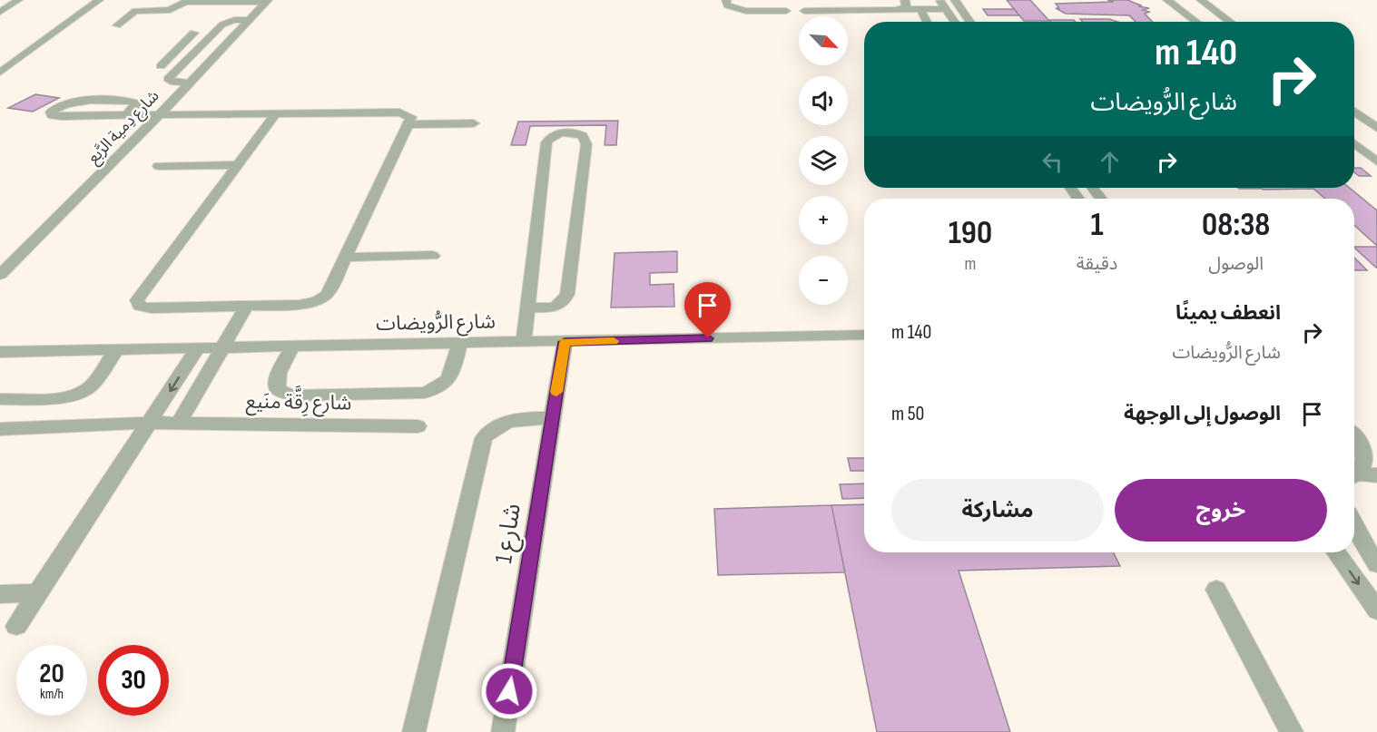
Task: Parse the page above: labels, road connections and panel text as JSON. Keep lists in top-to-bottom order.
{
  "streets": {
    "street": [
      "شارع دِمية الرَّبع",
      "شارع الرُّويضات",
      "شارع رِقَّة منَيع",
      "شارع 1"
    ]
  },
  "crossings": [
    ["شارع الرُّويضات", "شارع 1"]
  ],
  "north": "bottom right",
  "page": {
    "map_buttons": ["+", "−"],
    "turn": ["140 m", "شارع الرُّويضات"],
    "eta": [
      "08:38",
      "الوصول",
      "1",
      "دقيقة",
      "190",
      "m"
    ],
    "list": [
      {
        "name": "انعطف يمينًا",
        "note": "شارع الرُّويضات",
        "value": "140 m"
      },
      {
        "name": "الوصول إلى الوجهة",
        "value": "50 m"
      }
    ],
    "buttons": ["خروج", "مشاركة"],
    "speed": "20 km/h",
    "limit": "30"
  }
}
